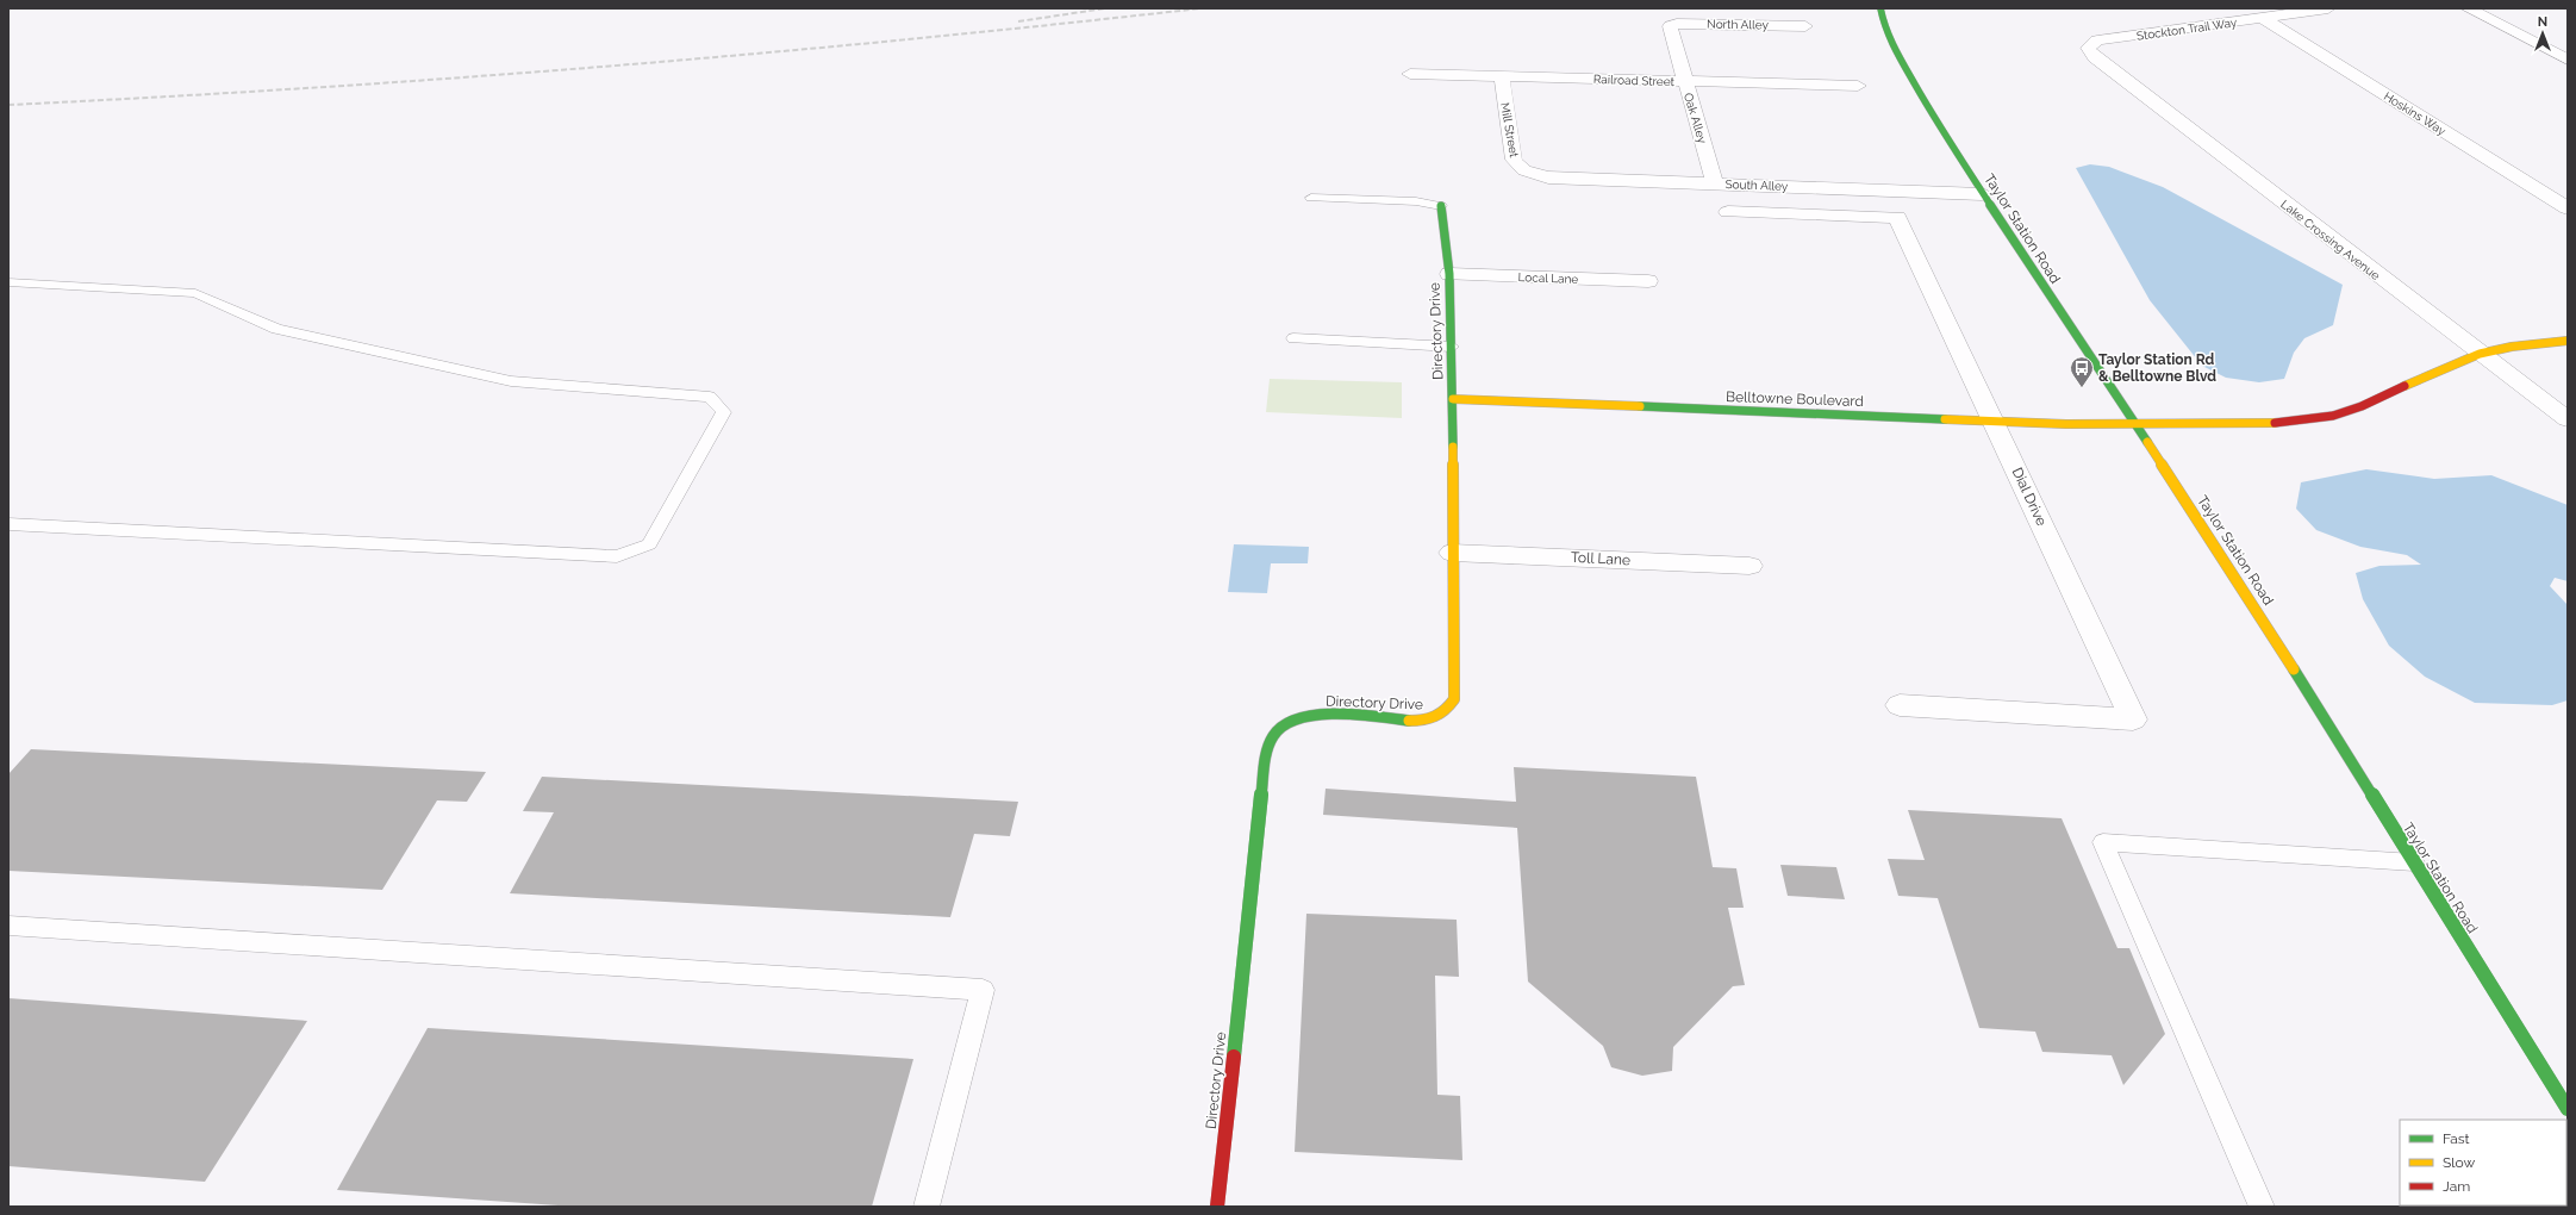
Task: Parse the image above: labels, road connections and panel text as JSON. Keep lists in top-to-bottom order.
{
  "streets": {
    "street": [
      "North Alley",
      "Stockton Trail Way",
      "Railroad Street",
      "Hoskins Way",
      "Oak Alley",
      "Mill Street",
      "South Alley",
      "Taylor Station Road",
      "Lake Crossing Avenue",
      "Local Lane",
      "Directory Drive",
      "Belltowne Boulevard",
      "Dial Drive",
      "Toll Lane"
    ]
  },
  "crossings": [
    ["North Alley", "Oak Alley"],
    ["Stockton Trail Way", "Hoskins Way"],
    ["Stockton Trail Way", "Lake Crossing Avenue"],
    ["Railroad Street", "Oak Alley"],
    ["Railroad Street", "Mill Street"],
    ["Oak Alley", "South Alley"],
    ["Mill Street", "South Alley"],
    ["South Alley", "Taylor Station Road"],
    ["Taylor Station Road", "Belltowne Boulevard"],
    ["Lake Crossing Avenue", "Belltowne Boulevard"],
    ["Local Lane", "Directory Drive"],
    ["Directory Drive", "Belltowne Boulevard"],
    ["Directory Drive", "Toll Lane"],
    ["Belltowne Boulevard", "Dial Drive"]
  ],
  "places": {
    "bus stop": ["Taylor Station Rd & Belltowne Blvd"]
  },
  "legend": ["Fast", "Slow", "Jam"],
  "north": "top"
}
